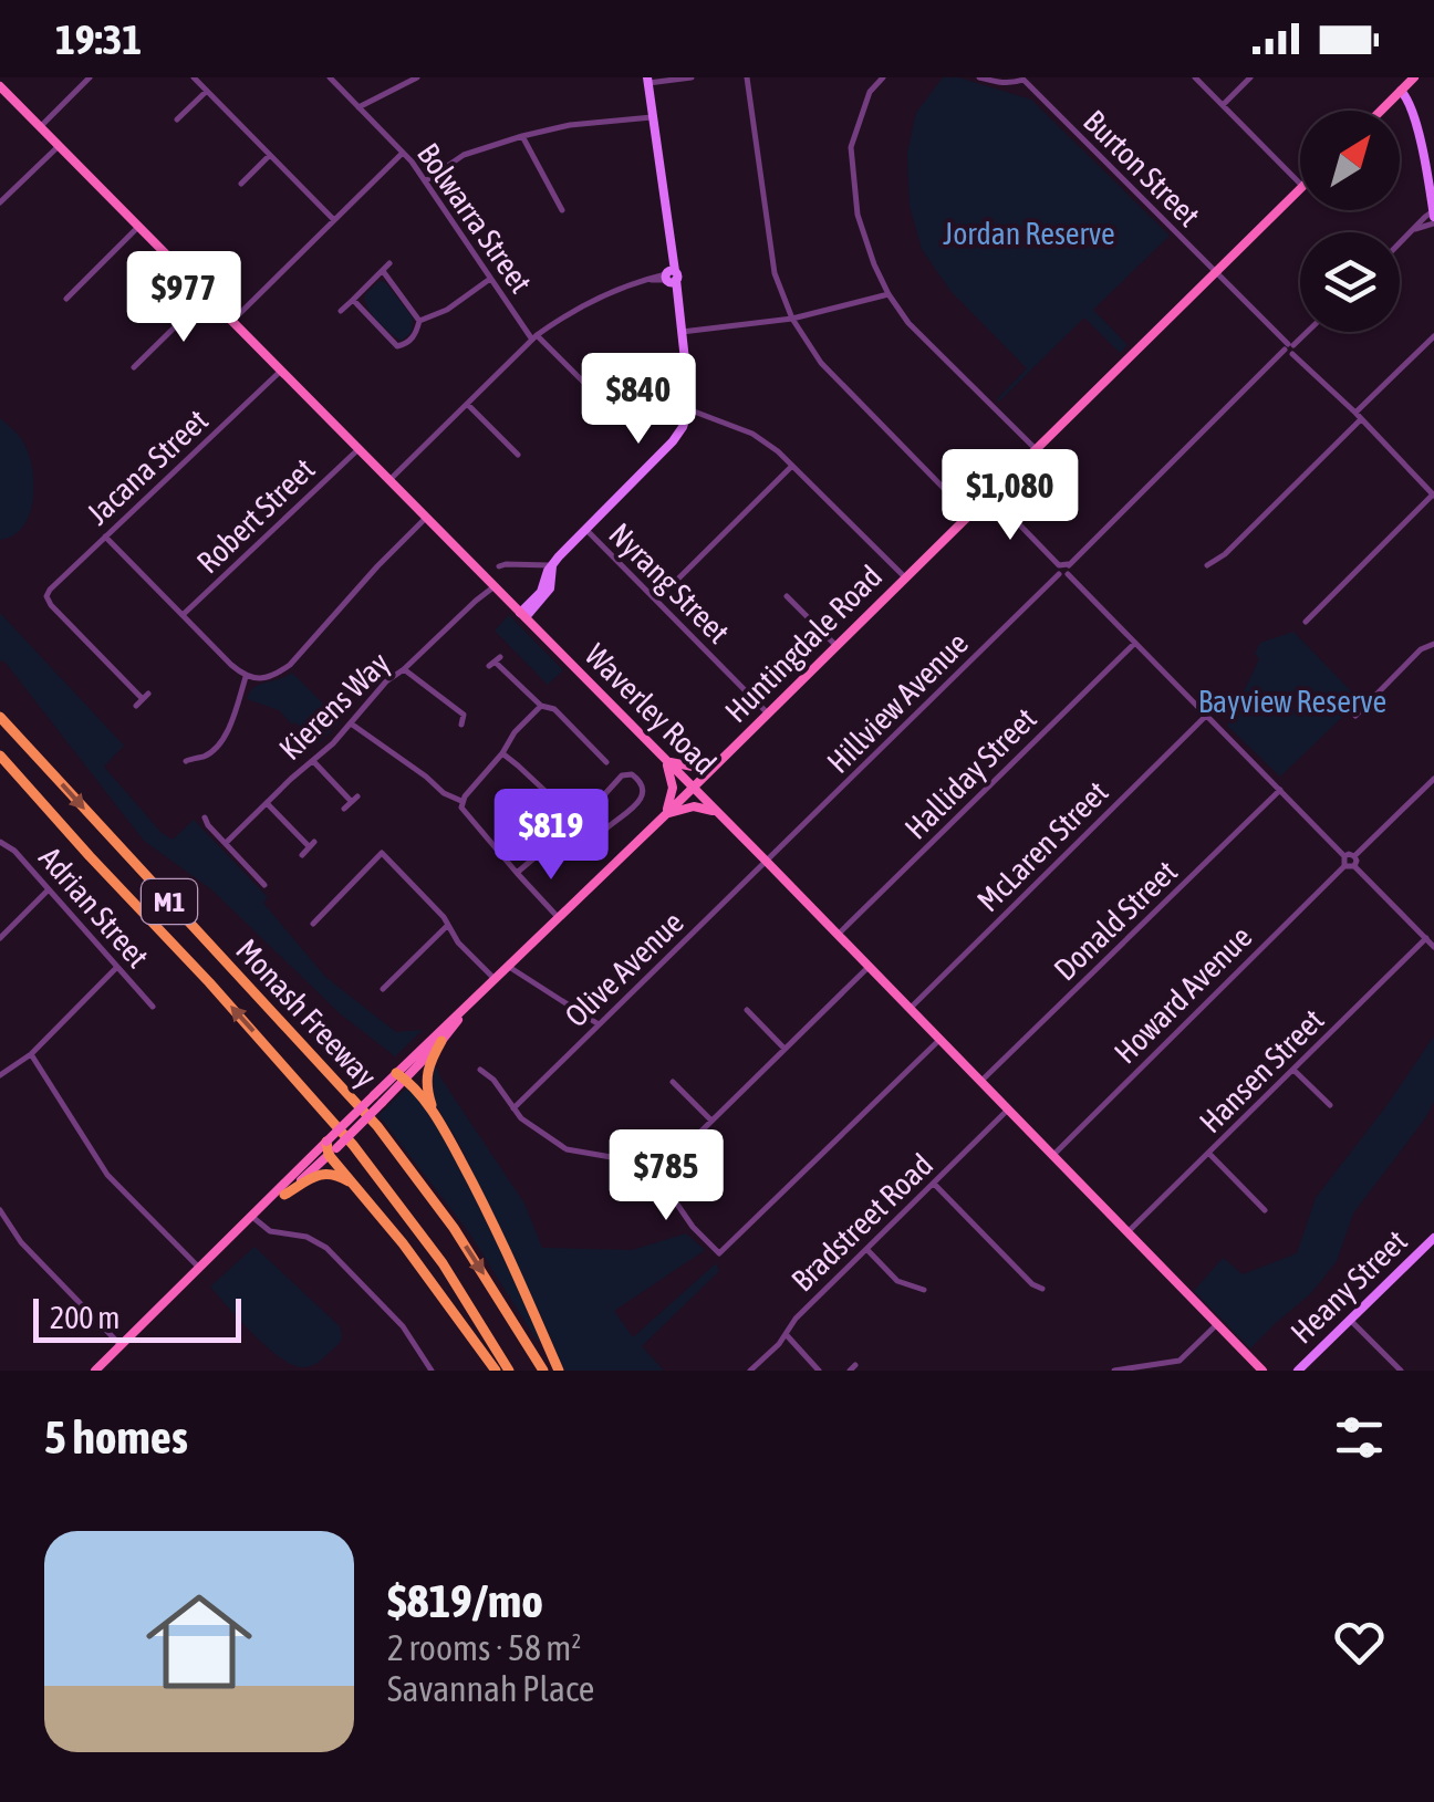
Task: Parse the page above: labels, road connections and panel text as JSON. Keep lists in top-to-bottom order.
{
  "streets": {
    "highway": ["M1", "Monash Freeway"],
    "main road": ["Huntingdale Road", "Waverley Road"],
    "street": [
      "Burton Street",
      "Bolwarra Street",
      "Jacana Street",
      "Robert Street",
      "Nyrang Street",
      "Hillview Avenue",
      "Kierens Way",
      "Halliday Street",
      "McLaren Street",
      "Adrian Street",
      "Donald Street",
      "Olive Avenue",
      "Howard Avenue",
      "Hansen Street",
      "Bradstreet Road",
      "Heany Street"
    ]
  },
  "crossings": [
    ["Burton Street", "Huntingdale Road"],
    ["Jacana Street", "Waverley Road"],
    ["Robert Street", "Waverley Road"],
    ["Nyrang Street", "Huntingdale Road"],
    ["Huntingdale Road", "Waverley Road"],
    ["Hillview Avenue", "Waverley Road"],
    ["Hillview Avenue", "Olive Avenue"],
    ["Kierens Way", "Waverley Road"],
    ["Waverley Road", "Halliday Street"],
    ["Waverley Road", "McLaren Street"],
    ["Waverley Road", "Donald Street"],
    ["Waverley Road", "Olive Avenue"],
    ["Waverley Road", "Howard Avenue"],
    ["Waverley Road", "Hansen Street"],
    ["Waverley Road", "Bradstreet Road"]
  ],
  "parks": ["Jordan Reserve", "Bayview Reserve"],
  "scale_bar": "200 m",
  "north": "top right",
  "page": {
    "status": "19:31",
    "price": [
      "$977",
      "$840",
      "$1,080",
      "$819",
      "$785"
    ],
    "scale": "200 m",
    "heading": "5 homes",
    "list": [
      {
        "name": "$819/mo",
        "note": "2 rooms · 58 m² · Savannah Place"
      }
    ]
  }
}
